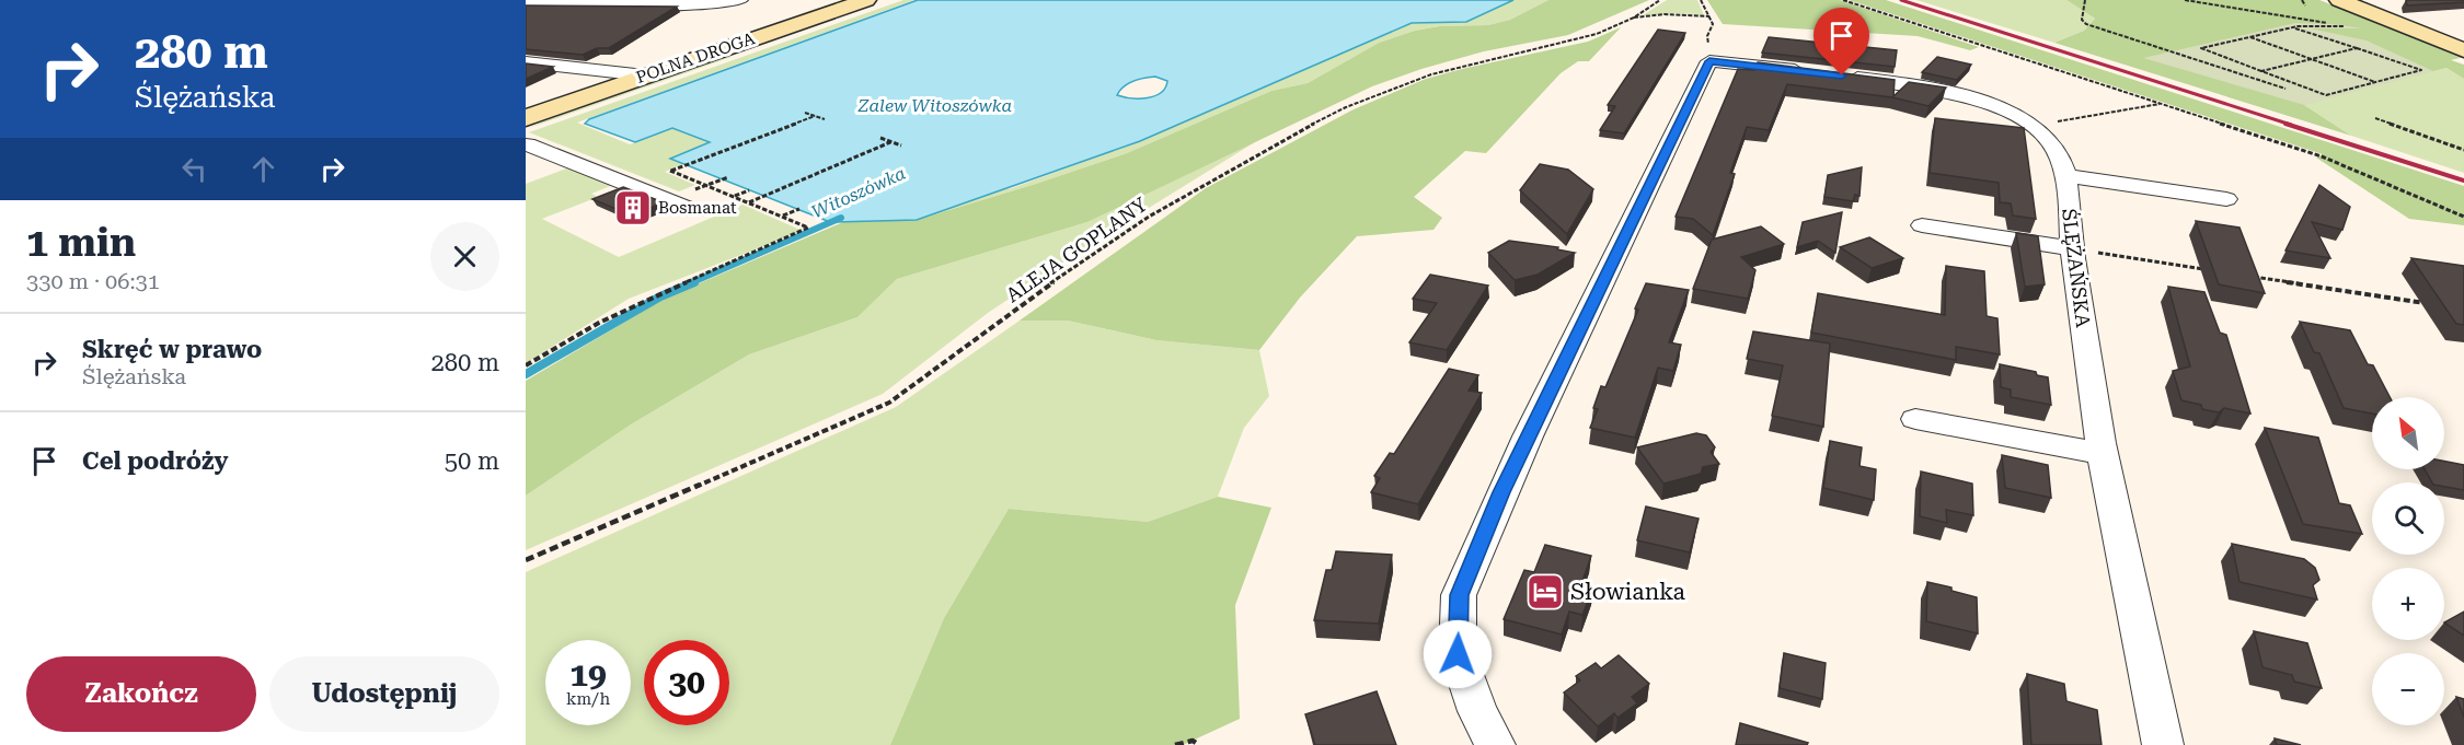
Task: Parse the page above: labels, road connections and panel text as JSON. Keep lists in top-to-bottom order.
{
  "streets": {
    "street": ["POLNA DROGA", "ŚLĘŻAŃSKA"],
    "path": ["ALEJA GOPLANY"]
  },
  "water": ["Zalew Witoszówka", "Witoszówka"],
  "places": {
    "building": ["Bosmanat"],
    "hotel": ["Słowianka"]
  },
  "north": "top left",
  "page": {
    "turn": ["280 m", "Ślężańska"],
    "heading": ["1 min", "330 m · 06:31"],
    "list": [
      {
        "name": "Skręć w prawo",
        "note": "Ślężańska",
        "value": "280 m"
      },
      {
        "name": "Cel podróży",
        "value": "50 m"
      }
    ],
    "map_buttons": ["+", "−"],
    "speed": "19 km/h",
    "limit": "30",
    "buttons": ["Zakończ", "Udostępnij"]
  }
}
